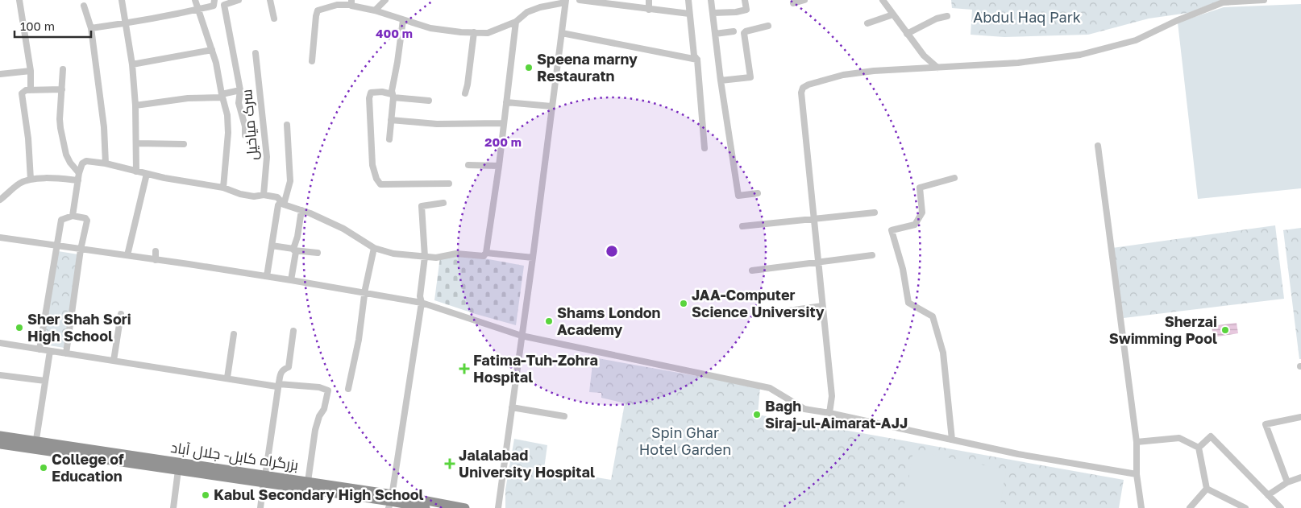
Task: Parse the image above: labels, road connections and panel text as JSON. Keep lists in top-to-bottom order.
{
  "streets": {
    "highway": ["بزرگراه کابل- جلال آباد"],
    "street": ["سرک میاخیل"]
  },
  "parks": ["Abdul Haq Park", "Spin Ghar Hotel Garden"],
  "places": {
    "other": [
      "Speena marny Restauratn",
      "JAA-Computer Science University",
      "Shams London Academy",
      "Sher Shah Sori High School",
      "Sherzai Swimming Pool",
      "Bagh Siraj-ul-Aimarat-AJJ",
      "College of Education",
      "Kabul Secondary High School"
    ],
    "health": ["Fatima-Tuh-Zohra Hospital", "Jalalabad University Hospital"]
  },
  "scale_bar": "100 m",
  "rings": ["400 m", "200 m"]
}
